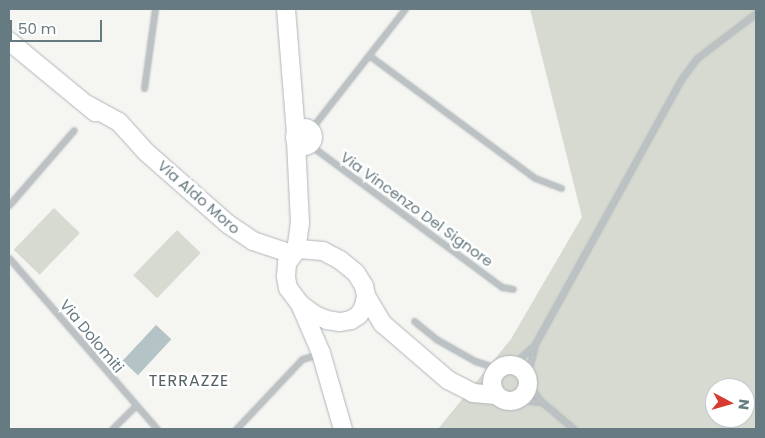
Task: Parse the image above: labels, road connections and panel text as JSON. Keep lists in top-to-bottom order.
{
  "streets": {
    "main road": ["Via Aldo Moro"],
    "street": ["Via Vincenzo Del Signore", "Via Dolomiti"]
  },
  "districts": ["TERRAZZE"],
  "scale_bar": "50 m",
  "north": "right"
}
